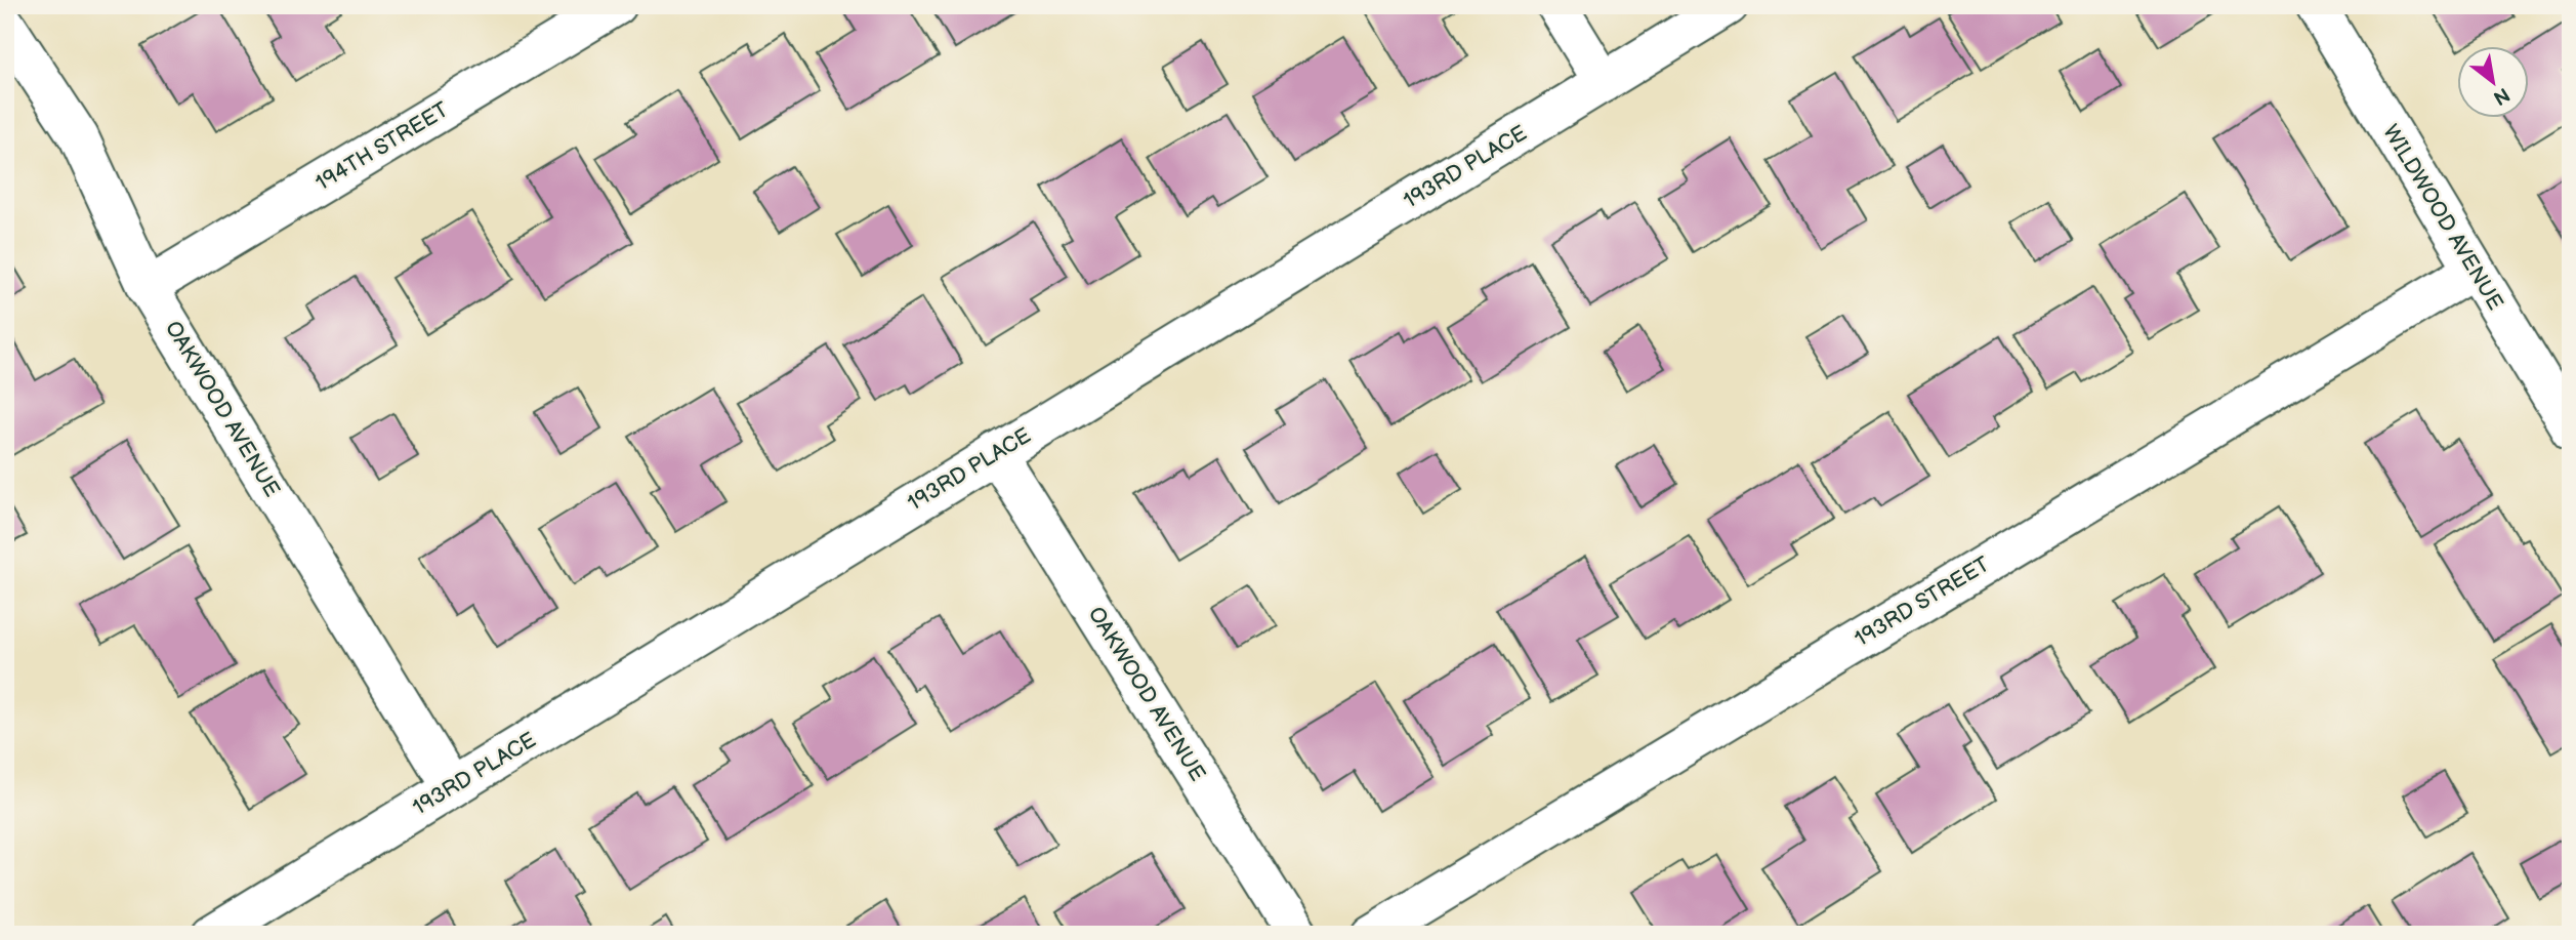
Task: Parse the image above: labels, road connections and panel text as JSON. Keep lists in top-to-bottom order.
{
  "streets": {
    "street": [
      "194TH STREET",
      "193RD PLACE",
      "WILDWOOD AVENUE",
      "OAKWOOD AVENUE",
      "193RD STREET"
    ]
  },
  "crossings": [
    ["194TH STREET", "OAKWOOD AVENUE"],
    ["193RD PLACE", "OAKWOOD AVENUE"],
    ["WILDWOOD AVENUE", "193RD STREET"]
  ],
  "north": "bottom right"
}
